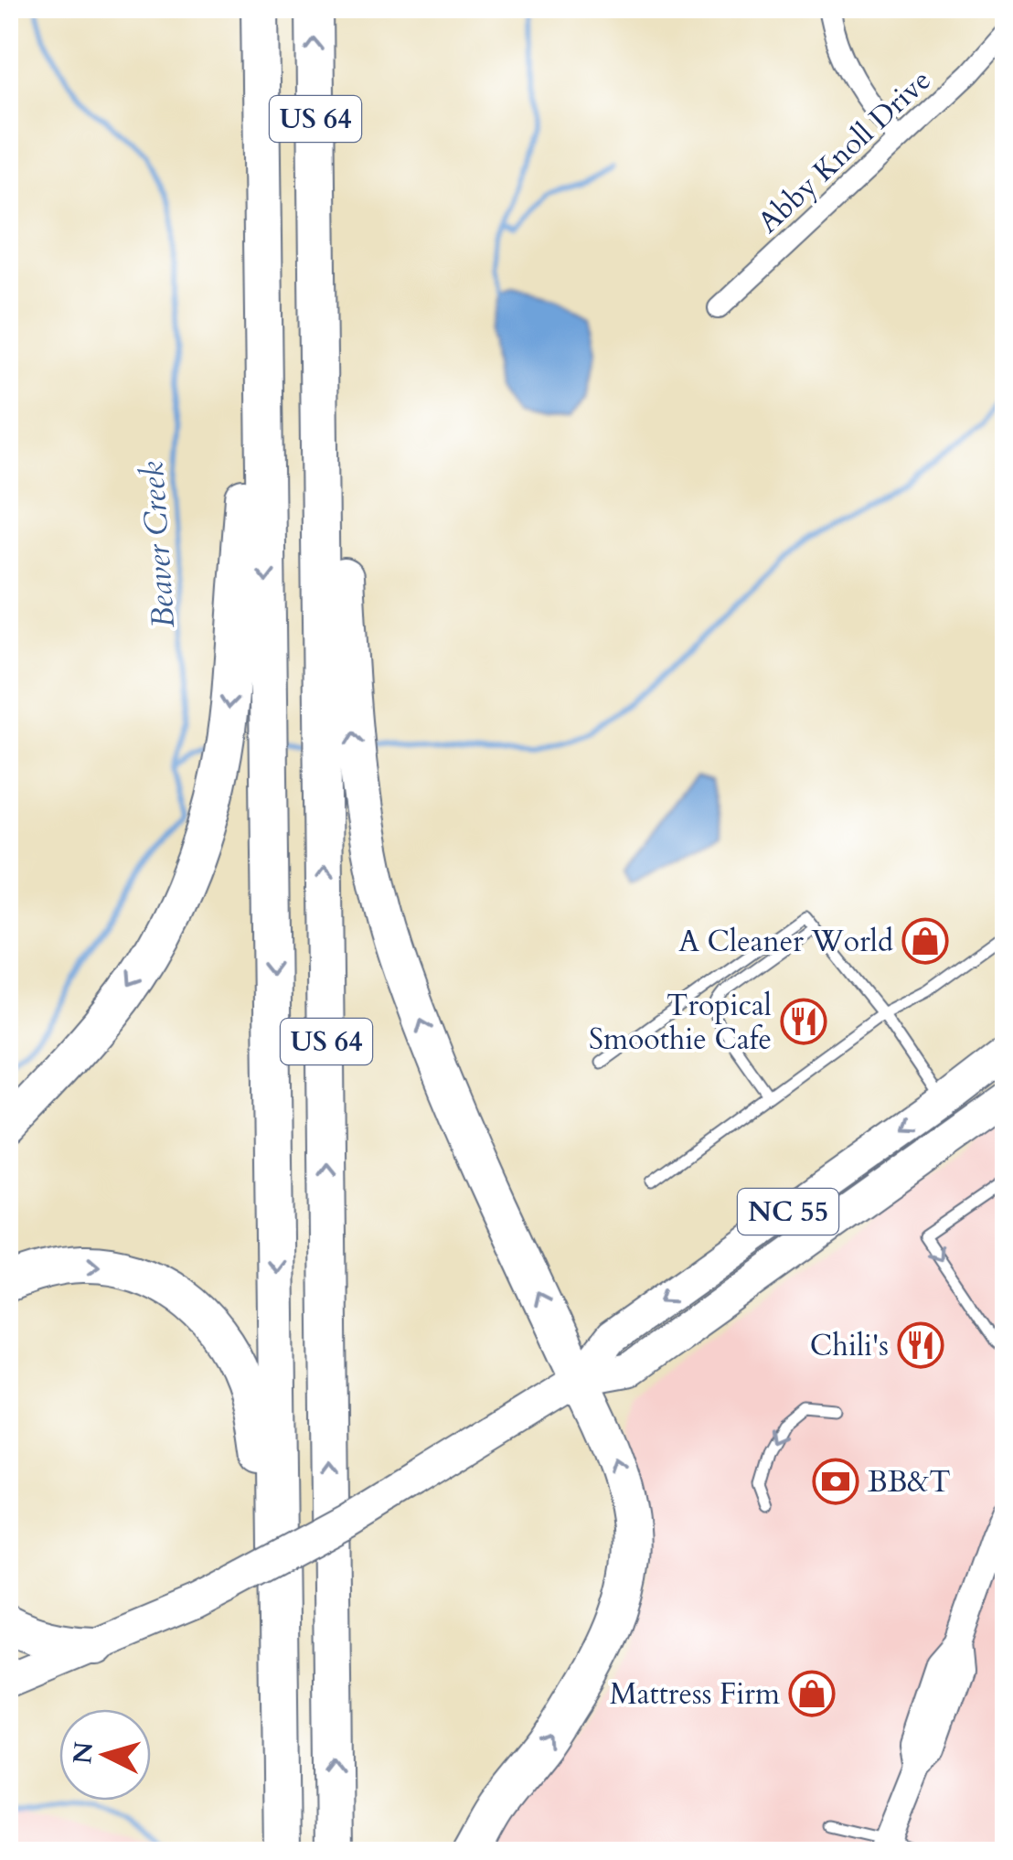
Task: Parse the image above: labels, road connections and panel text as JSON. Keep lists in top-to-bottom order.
{
  "streets": {
    "highway": ["US 64"],
    "main road": ["NC 55"],
    "street": ["Abby Knoll Drive"]
  },
  "water": ["Beaver Creek"],
  "places": {
    "shop": ["A Cleaner World", "Mattress Firm"],
    "restaurant": ["Tropical Smoothie Cafe", "Chili's"],
    "bank": ["BB&T"]
  },
  "north": "left"
}
